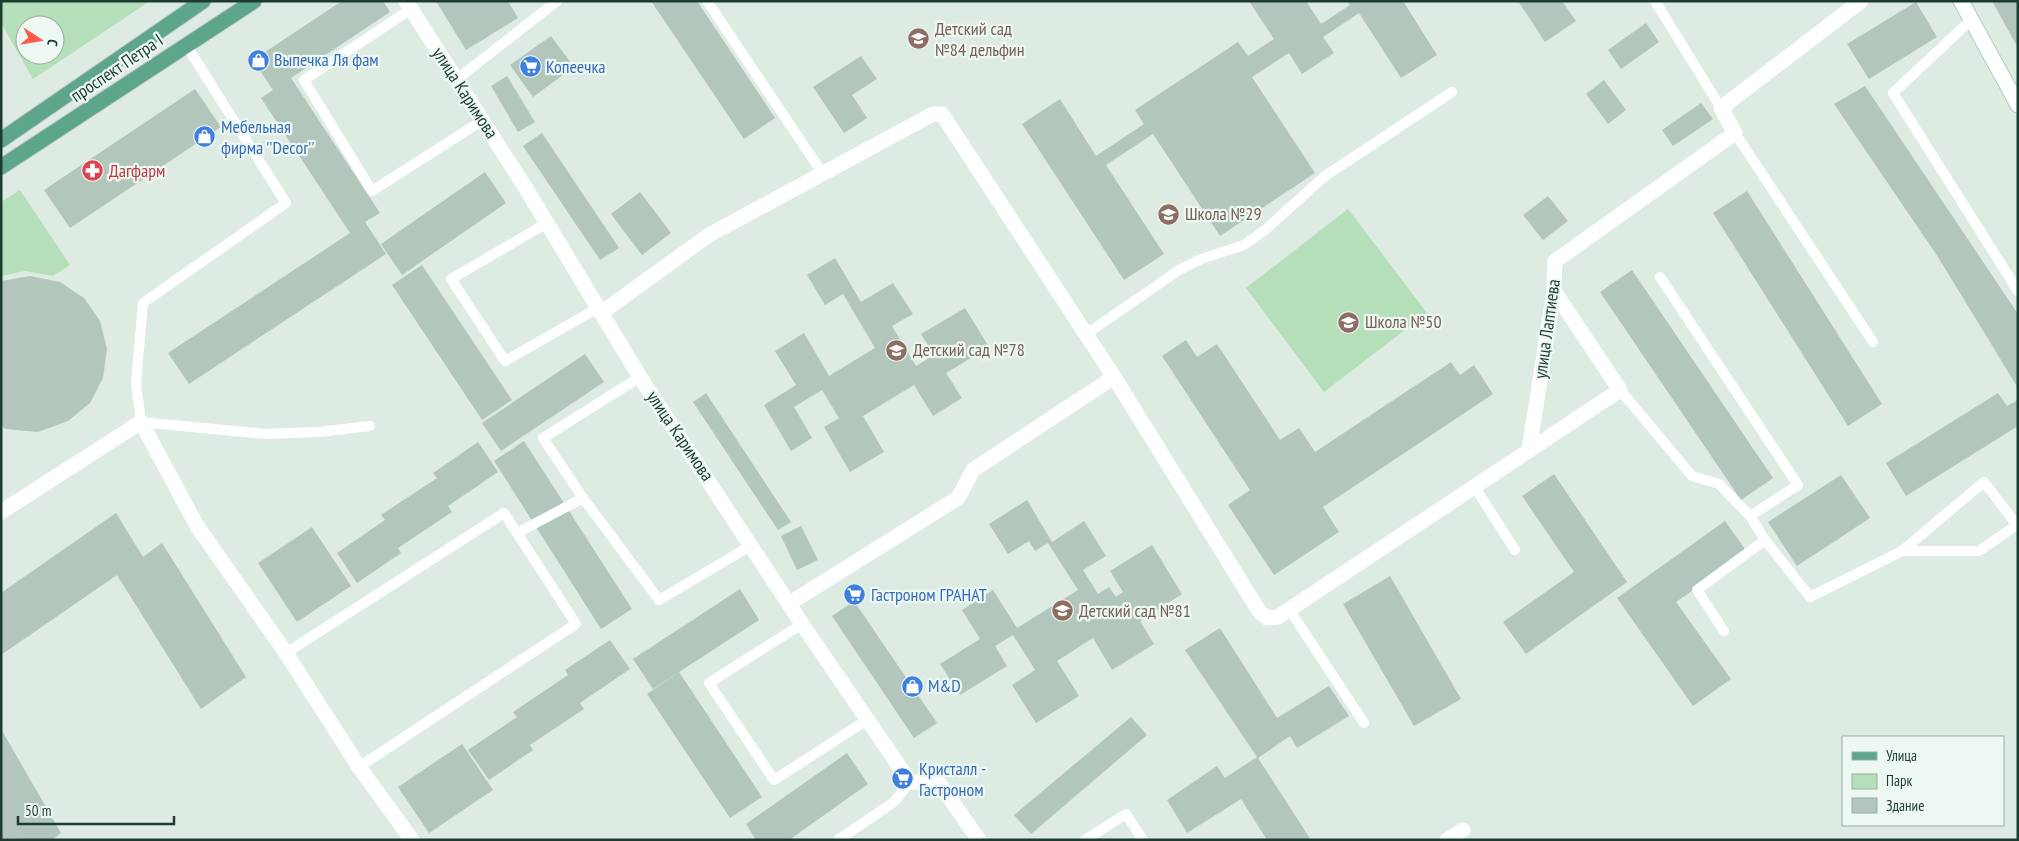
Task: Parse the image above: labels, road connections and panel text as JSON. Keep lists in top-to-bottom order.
{
  "streets": {
    "main road": ["проспект Петра I"],
    "street": ["улица Каримова", "улица Лаптиева"]
  },
  "places": {
    "school or university": [
      "Детский сад №84 дельфин",
      "Школа №29",
      "Школа №50",
      "Детский сад №78",
      "Детский сад №81"
    ],
    "shop": ["Выпечка Ля фам", "Мебельная фирма ''Decor''", "M&D"],
    "supermarket": ["Копеечка", "Гастроном ГРАНАТ", "Кристалл - Гастроном"],
    "pharmacy": ["Дагфарм"]
  },
  "legend": ["Улица", "Парк", "Здание"],
  "scale_bar": "50 m",
  "north": "right"
}
